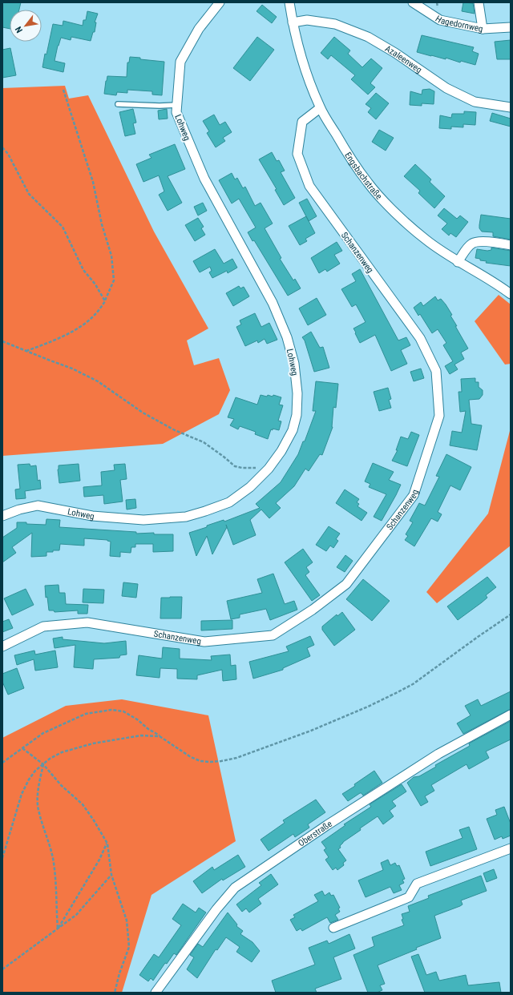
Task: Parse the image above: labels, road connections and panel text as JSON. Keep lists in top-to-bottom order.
{
  "streets": {
    "street": [
      "Hagedornweg",
      "Azaleenweg",
      "Lohweg",
      "Engsbachstraße",
      "Schanzenweg",
      "Oberstraße"
    ]
  },
  "crossings": [
    ["Azaleenweg", "Engsbachstraße"],
    ["Engsbachstraße", "Schanzenweg"]
  ],
  "north": "bottom left"
}
